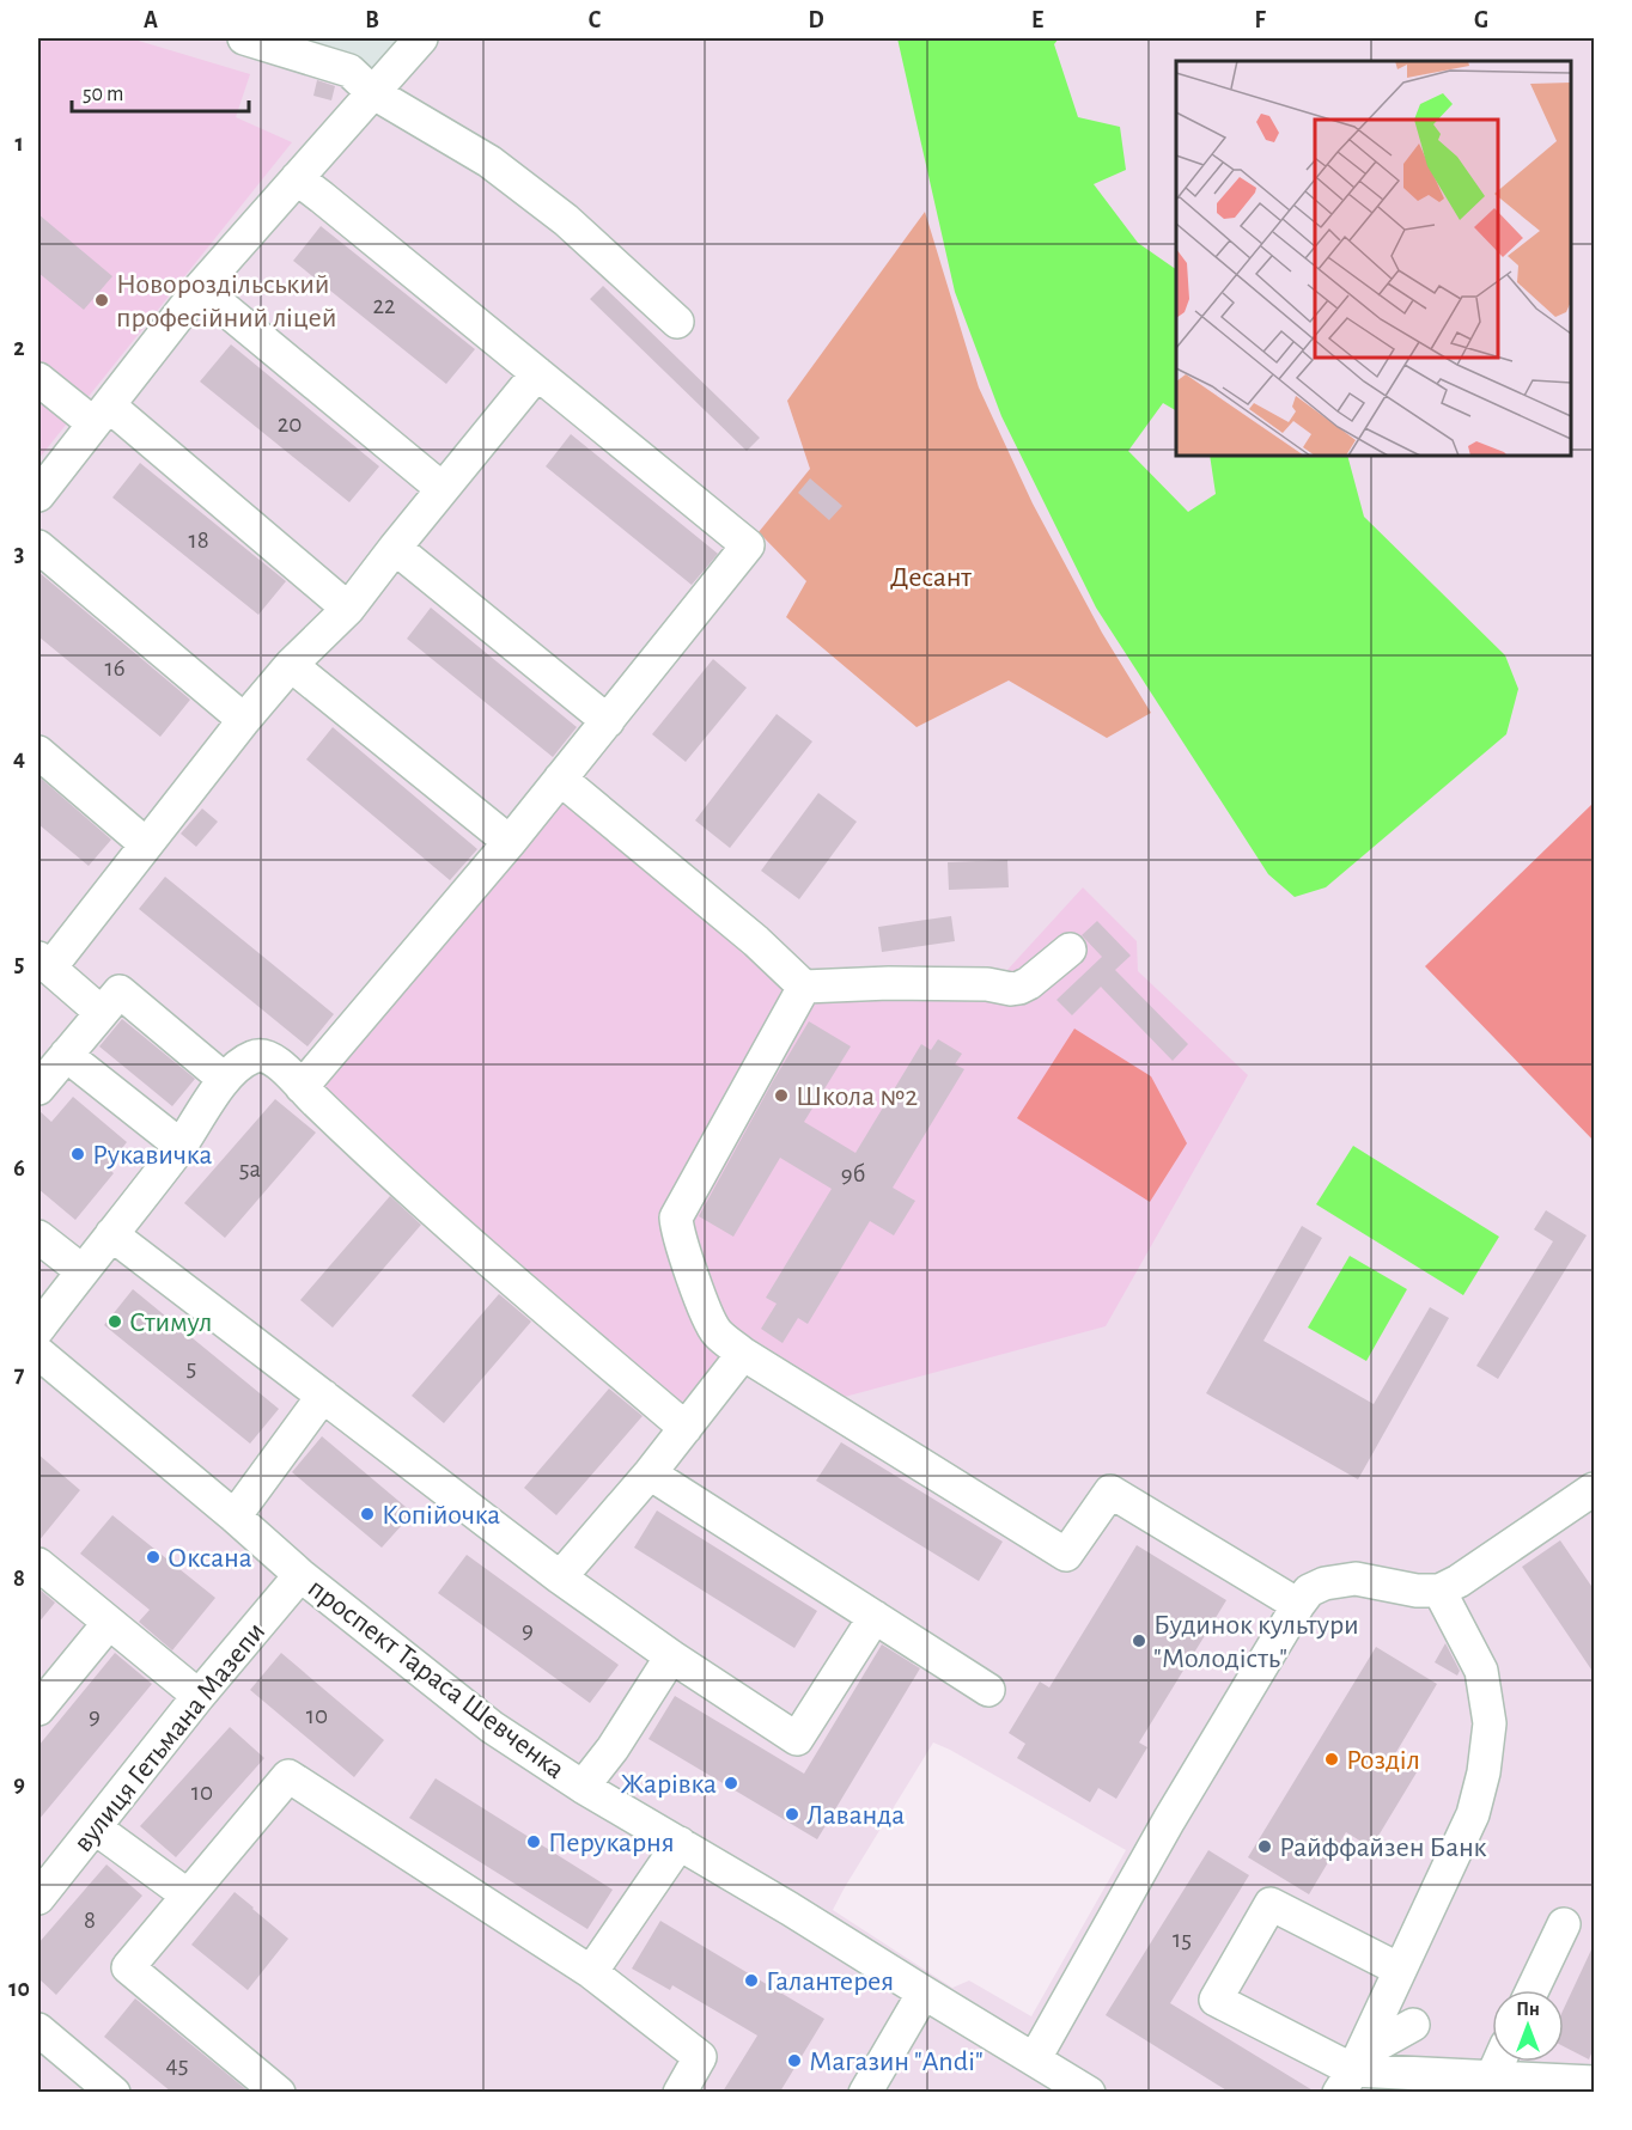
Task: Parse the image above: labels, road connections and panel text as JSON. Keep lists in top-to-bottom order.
{
  "streets": {
    "street": ["проспект Тараса Шевченка", "вулиця Гетьмана Мазепи"]
  },
  "crossings": [
    ["проспект Тараса Шевченка", "вулиця Гетьмана Мазепи"]
  ],
  "parks": ["Десант"],
  "places": [
    "Новороздільський професійний ліцей",
    "Школа №2",
    "Рукавичка",
    "Стимул",
    "Копійочка",
    "Оксана",
    "Будинок культури \"Молодість\"",
    "Розділ",
    "Жарівка",
    "Лаванда",
    "Перукарня",
    "Райффайзен Банк",
    "Галантерея",
    "Магазин \"Andi\""
  ],
  "house_numbers": [
    "22",
    "20",
    "18",
    "16",
    "5а",
    "9б",
    "5",
    "9",
    "9",
    "10",
    "10",
    "8",
    "15",
    "45"
  ],
  "scale_bar": "50 m",
  "north": "top",
  "grid": {
    "columns": [
      "A",
      "B",
      "C",
      "D",
      "E",
      "F",
      "G"
    ],
    "rows": [
      "1",
      "2",
      "3",
      "4",
      "5",
      "6",
      "7",
      "8",
      "9",
      "10"
    ]
  }
}
